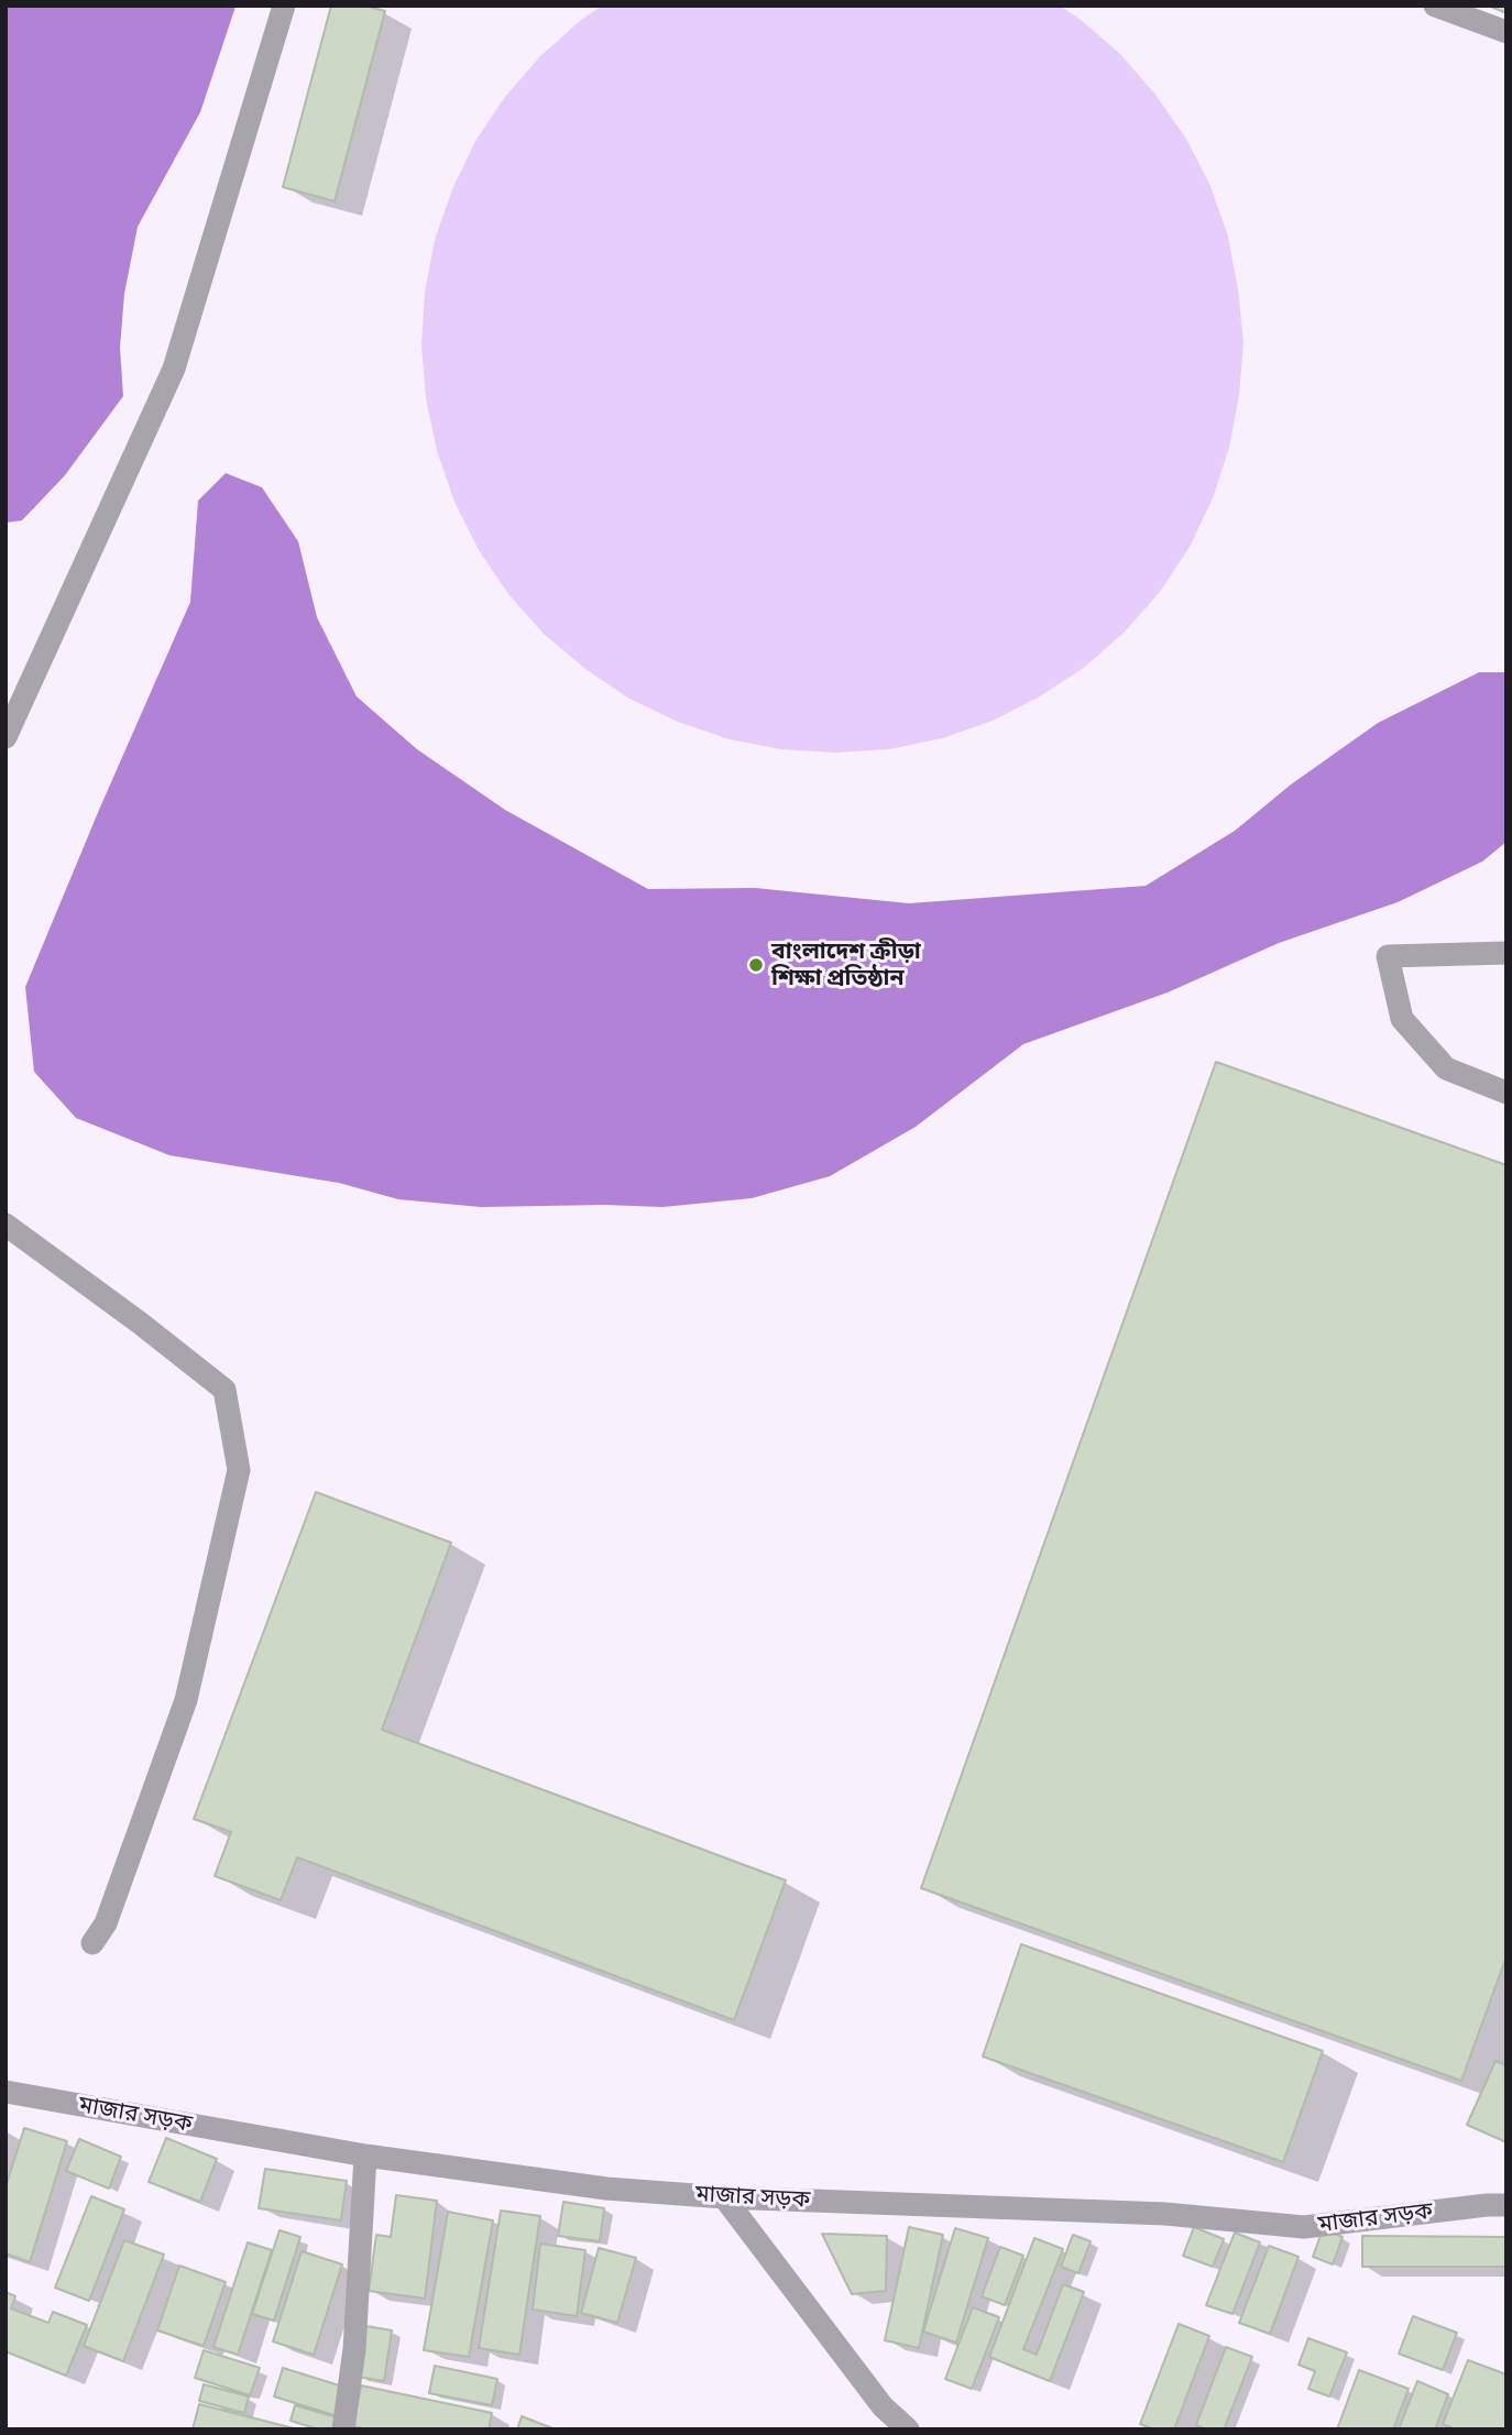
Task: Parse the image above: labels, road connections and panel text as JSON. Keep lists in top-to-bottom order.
{
  "streets": {
    "street": ["মাজার সড়ক"]
  },
  "places": ["বাংলাদেশ ক্রীড়া শিক্ষা প্রতিষ্ঠান"]
}
